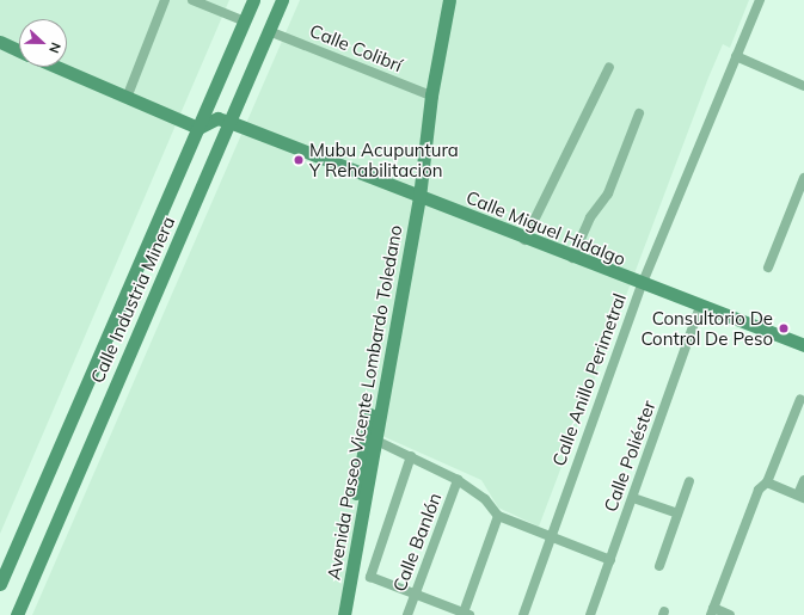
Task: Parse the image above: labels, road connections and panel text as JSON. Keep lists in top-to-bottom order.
{
  "streets": {
    "main road": ["Calle Miguel Hidalgo", "Calle Industria Minera", "Avenida Paseo Vicente Lombardo Toledano"],
    "street": [
      "Calle Colibrí",
      "Calle Anillo Perimetral",
      "Calle Poliéster",
      "Calle Banlón"
    ]
  },
  "crossings": [
    ["Calle Colibrí", "Calle Industria Minera"],
    ["Calle Colibrí", "Avenida Paseo Vicente Lombardo Toledano"],
    ["Calle Miguel Hidalgo", "Calle Industria Minera"],
    ["Calle Miguel Hidalgo", "Calle Anillo Perimetral"],
    ["Calle Miguel Hidalgo", "Avenida Paseo Vicente Lombardo Toledano"],
    ["Calle Miguel Hidalgo", "Calle Poliéster"]
  ],
  "places": ["Mubu Acupuntura Y Rehabilitacion", "Consultorio De Control De Peso"],
  "north": "right"
}
